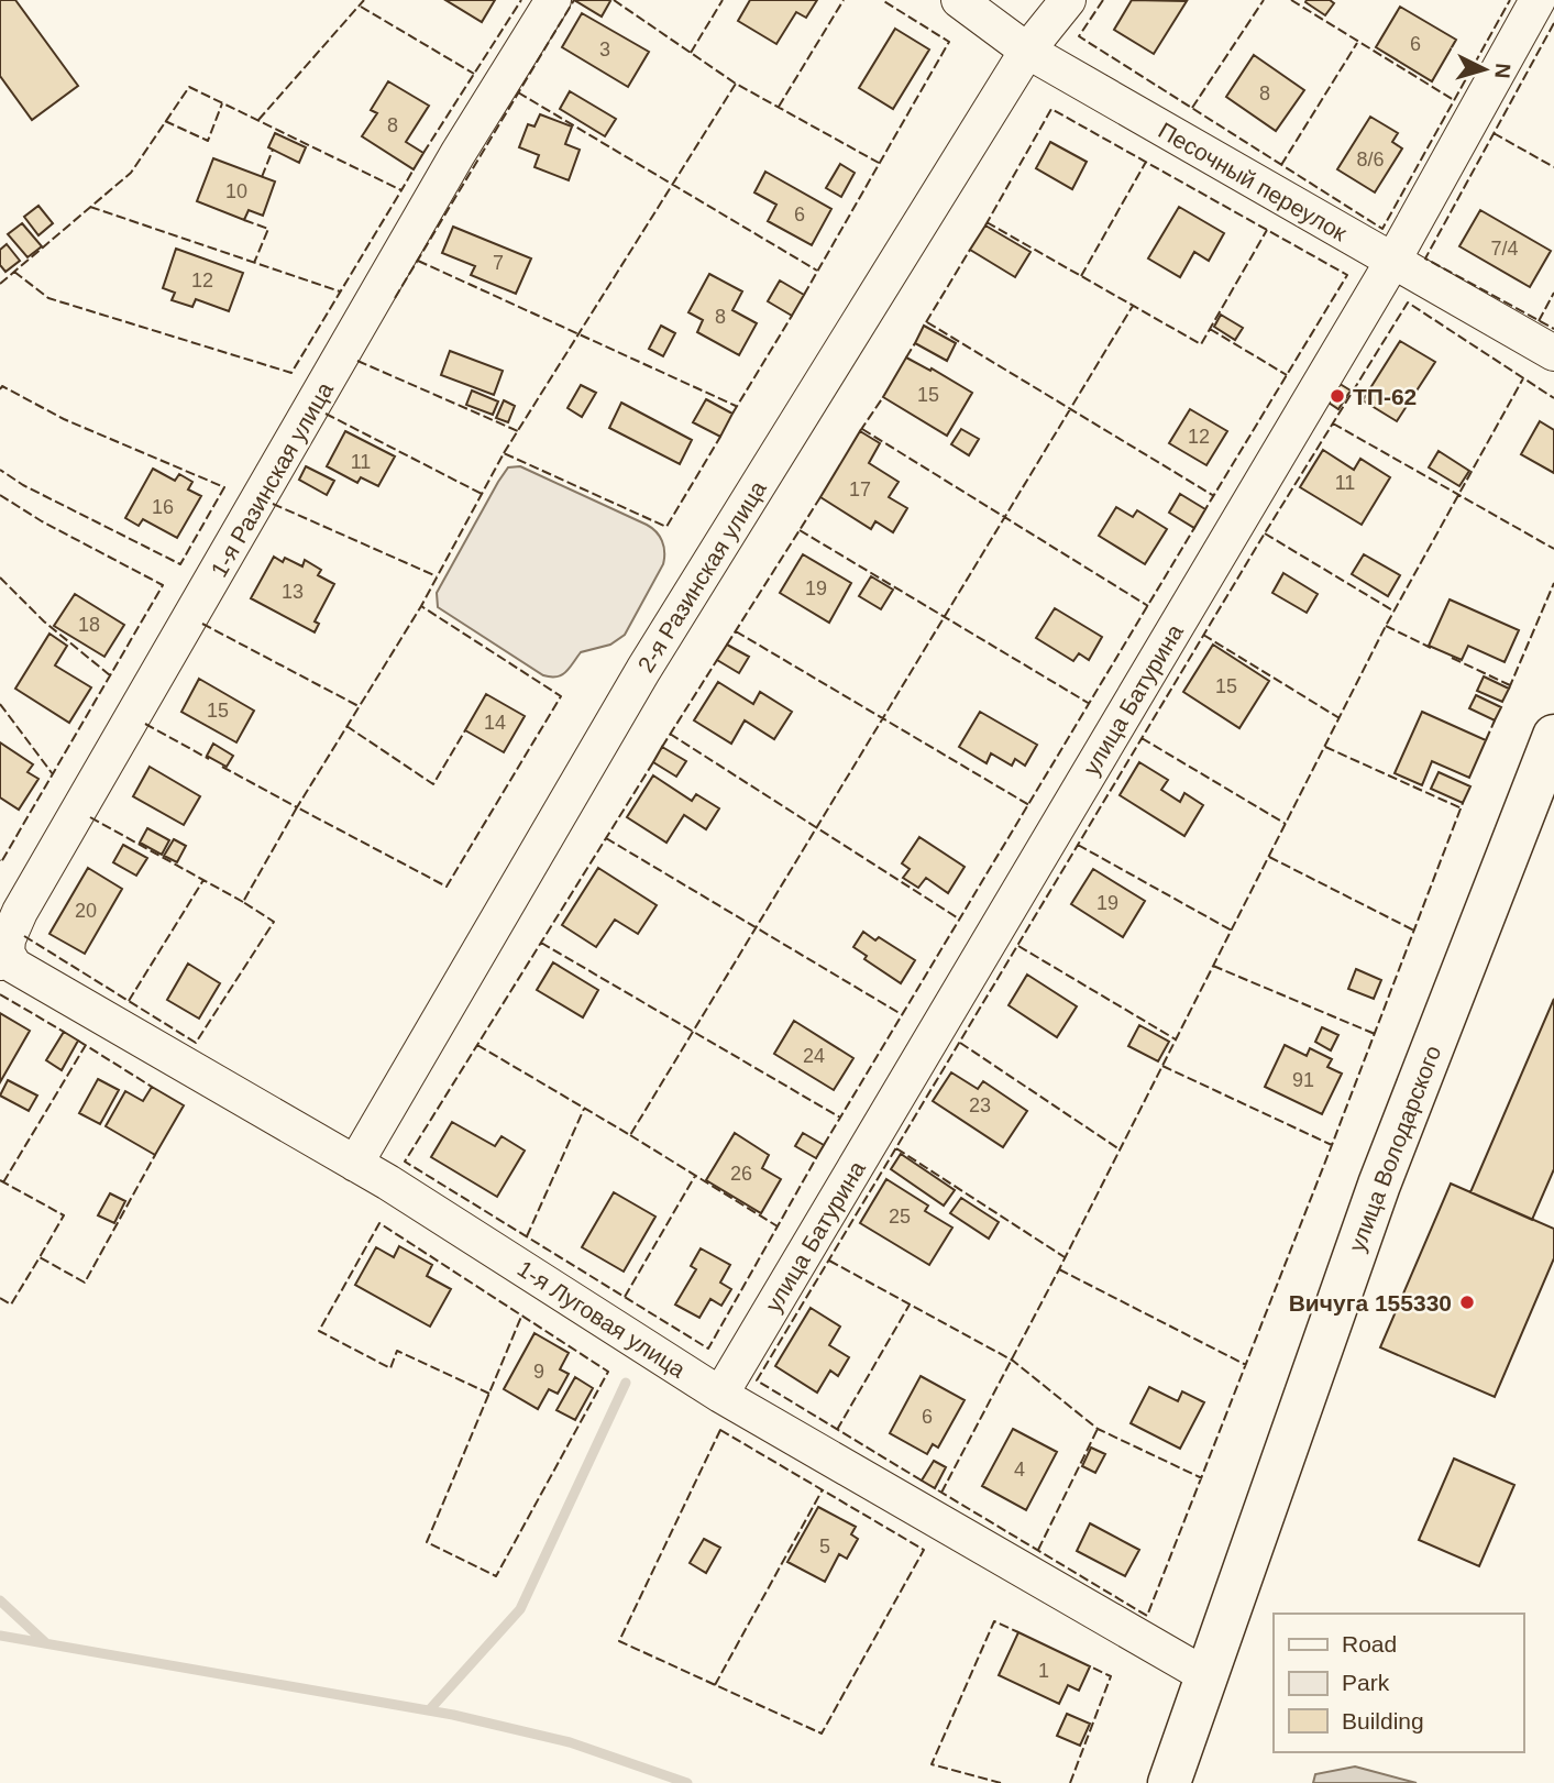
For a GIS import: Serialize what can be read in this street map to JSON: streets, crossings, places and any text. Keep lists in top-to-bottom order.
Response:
{
  "streets": {
    "main road": ["улица Володарского"],
    "street": [
      "Песочный переулок",
      "1-я Разинская улица",
      "2-я Разинская улица",
      "улица Батурина",
      "1-я Луговая улица"
    ]
  },
  "crossings": [
    ["Песочный переулок", "2-я Разинская улица"],
    ["Песочный переулок", "улица Батурина"],
    ["1-я Разинская улица", "1-я Луговая улица"],
    ["2-я Разинская улица", "1-я Луговая улица"],
    ["улица Батурина", "1-я Луговая улица"],
    ["улица Володарского", "1-я Луговая улица"]
  ],
  "places": ["ТП-62", "Вичуга 155330"],
  "house_numbers": [
    "6",
    "3",
    "8",
    "8",
    "8/6",
    "10",
    "6",
    "7/4",
    "7",
    "12",
    "8",
    "15",
    "12",
    "11",
    "11",
    "17",
    "16",
    "19",
    "13",
    "18",
    "15",
    "15",
    "14",
    "19",
    "20",
    "24",
    "91",
    "23",
    "26",
    "25",
    "9",
    "6",
    "4",
    "5",
    "1"
  ],
  "legend": ["Road", "Park", "Building"],
  "north": "right"
}
